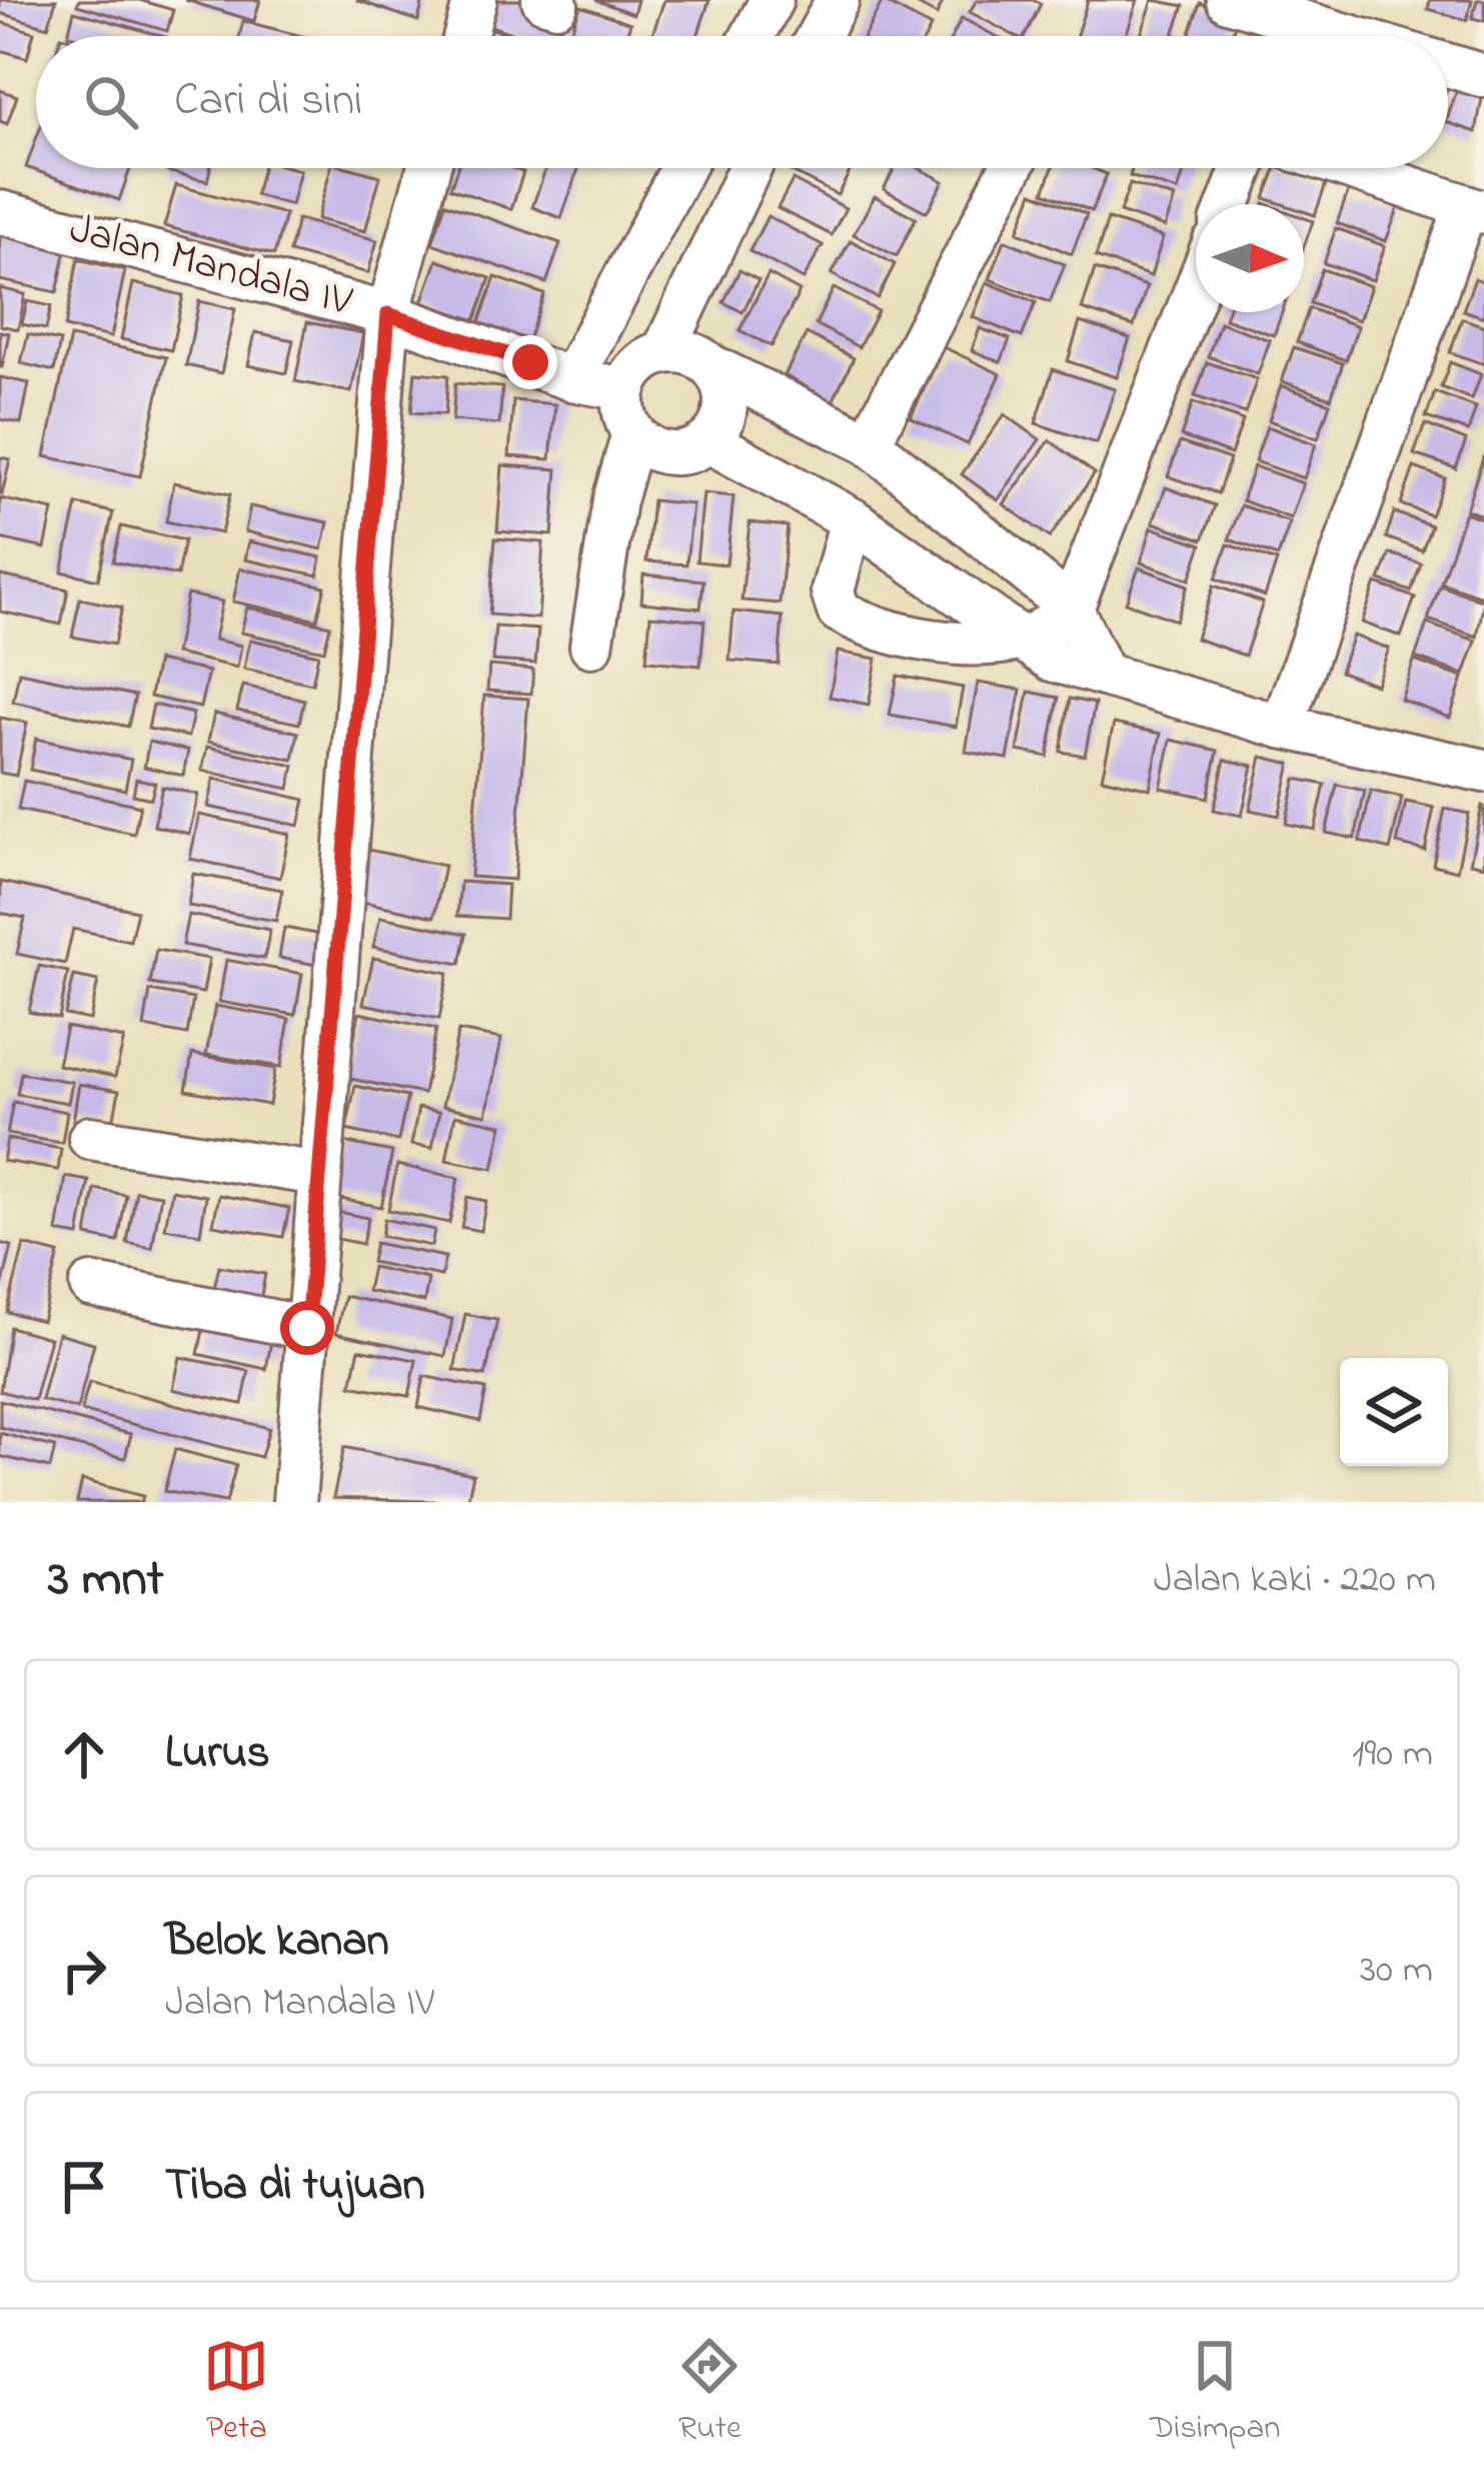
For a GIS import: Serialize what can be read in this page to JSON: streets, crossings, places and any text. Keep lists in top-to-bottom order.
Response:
{
  "streets": {
    "street": ["Jalan Mandala IV"]
  },
  "north": "right",
  "page": {
    "search": "Cari di sini",
    "heading": ["3 mnt", "Jalan kaki · 220 m"],
    "list": [
      ["Lurus", "190 m"],
      ["Belok kanan", "Jalan Mandala IV", "30 m"],
      "Tiba di tujuan"
    ],
    "nav": ["Peta", "Rute", "Disimpan"]
  }
}
